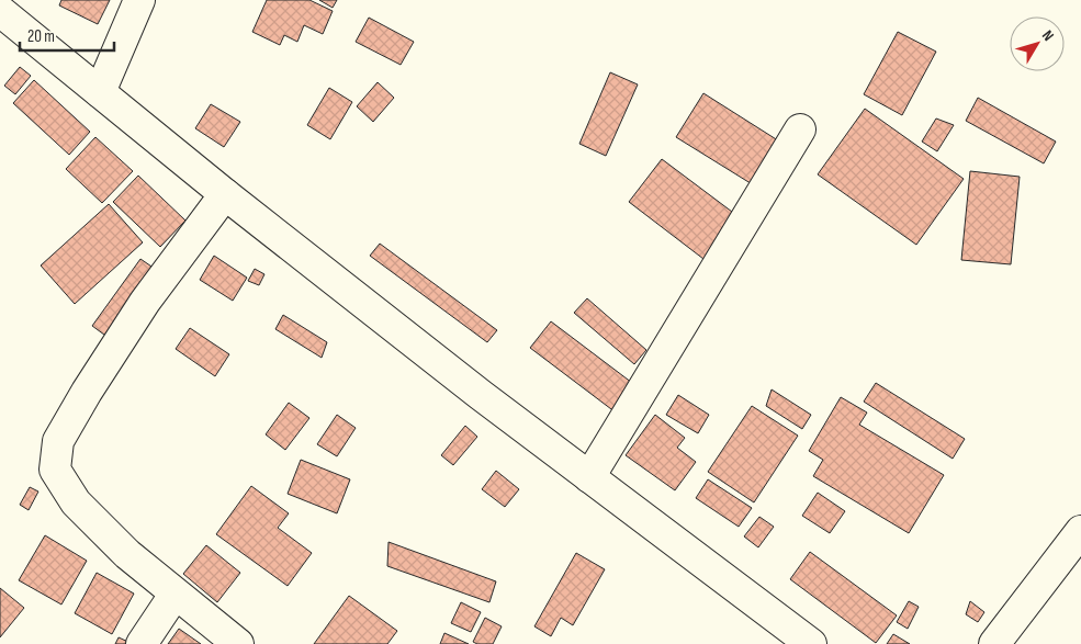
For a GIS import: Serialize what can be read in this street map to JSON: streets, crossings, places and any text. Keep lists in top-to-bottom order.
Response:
{
  "scale_bar": "20 m",
  "north": "top right"
}
